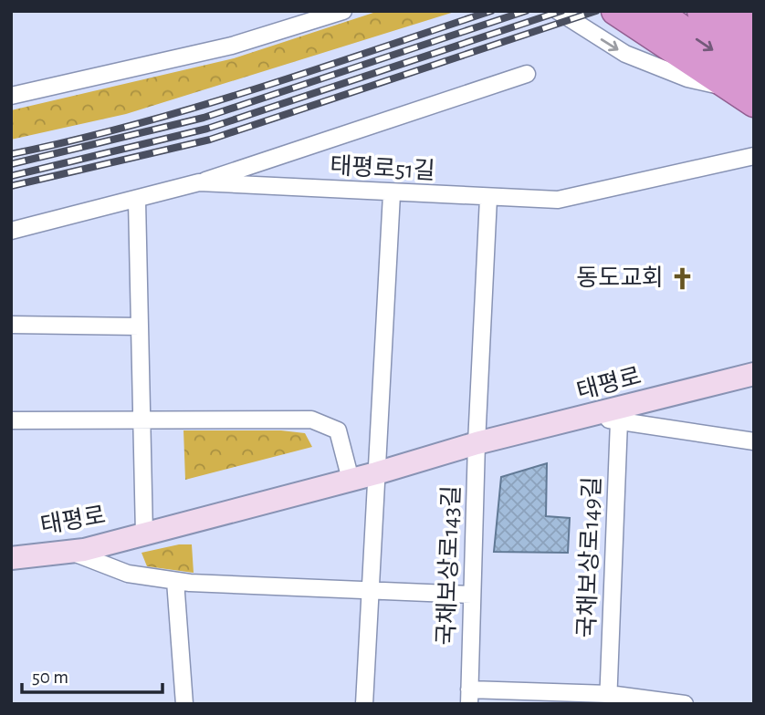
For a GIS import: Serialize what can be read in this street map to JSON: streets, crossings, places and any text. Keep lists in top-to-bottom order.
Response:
{
  "streets": {
    "main road": ["태평로"],
    "street": ["태평로51길", "국채보상로149길", "국채보상로143길"]
  },
  "crossings": [
    ["태평로", "국채보상로143길"],
    ["국채보상로149길", "국채보상로143길"]
  ],
  "places": {
    "church": ["동도교회"]
  },
  "scale_bar": "50 m"
}
